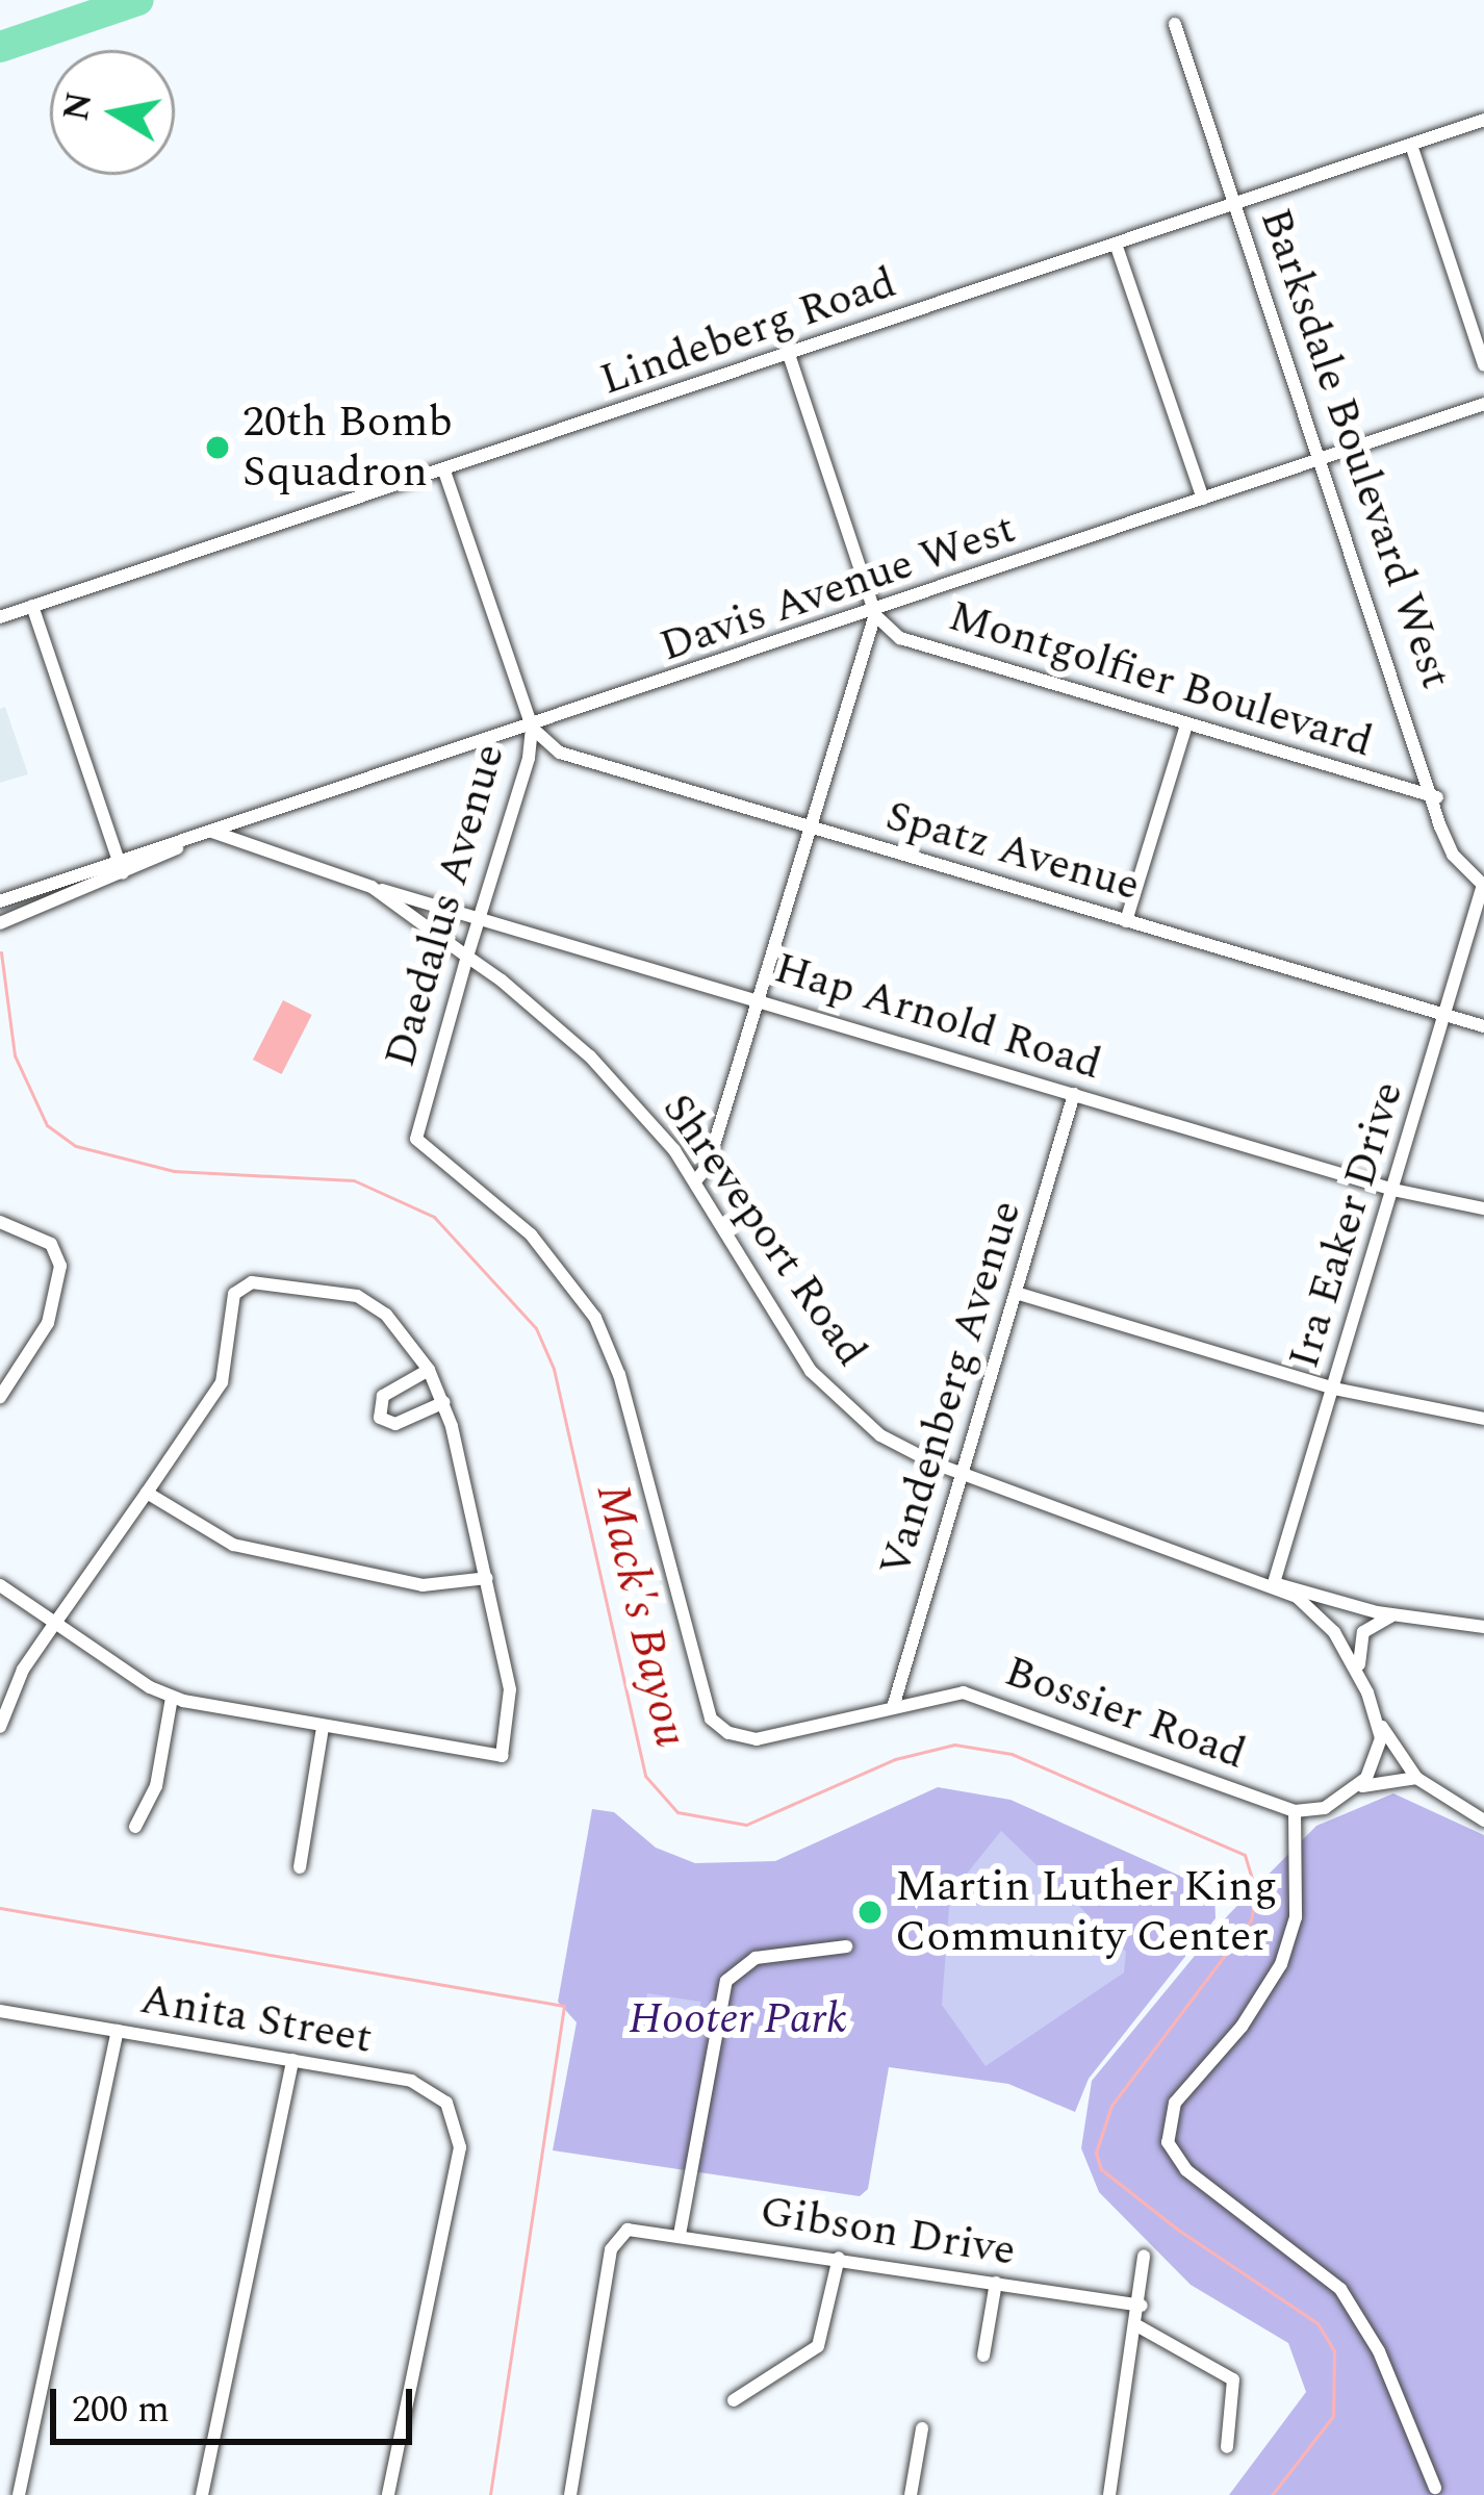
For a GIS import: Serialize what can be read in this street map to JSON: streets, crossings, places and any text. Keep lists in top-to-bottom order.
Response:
{
  "streets": {
    "street": [
      "Lindeberg Road",
      "Barksdale Boulevard West",
      "Davis Avenue West",
      "Montgolfier Boulevard",
      "Spatz Avenue",
      "Daedalus Avenue",
      "Hap Arnold Road",
      "Ira Eaker Drive",
      "Shreveport Road",
      "Vandenberg Avenue",
      "Bossier Road",
      "Anita Street",
      "Gibson Drive"
    ]
  },
  "crossings": [
    ["Lindeberg Road", "Barksdale Boulevard West"],
    ["Lindeberg Road", "Daedalus Avenue"],
    ["Barksdale Boulevard West", "Davis Avenue West"],
    ["Barksdale Boulevard West", "Montgolfier Boulevard"],
    ["Barksdale Boulevard West", "Ira Eaker Drive"],
    ["Davis Avenue West", "Montgolfier Boulevard"],
    ["Davis Avenue West", "Spatz Avenue"],
    ["Davis Avenue West", "Daedalus Avenue"],
    ["Davis Avenue West", "Shreveport Road"],
    ["Spatz Avenue", "Daedalus Avenue"],
    ["Spatz Avenue", "Ira Eaker Drive"],
    ["Daedalus Avenue", "Hap Arnold Road"],
    ["Daedalus Avenue", "Shreveport Road"],
    ["Daedalus Avenue", "Bossier Road"],
    ["Hap Arnold Road", "Ira Eaker Drive"],
    ["Hap Arnold Road", "Shreveport Road"],
    ["Hap Arnold Road", "Vandenberg Avenue"],
    ["Ira Eaker Drive", "Shreveport Road"],
    ["Shreveport Road", "Vandenberg Avenue"],
    ["Vandenberg Avenue", "Bossier Road"]
  ],
  "water": ["Mack's Bayou"],
  "parks": ["Hooter Park"],
  "places": ["20th Bomb Squadron", "Martin Luther King Community Center"],
  "scale_bar": "200 m",
  "north": "left"
}
